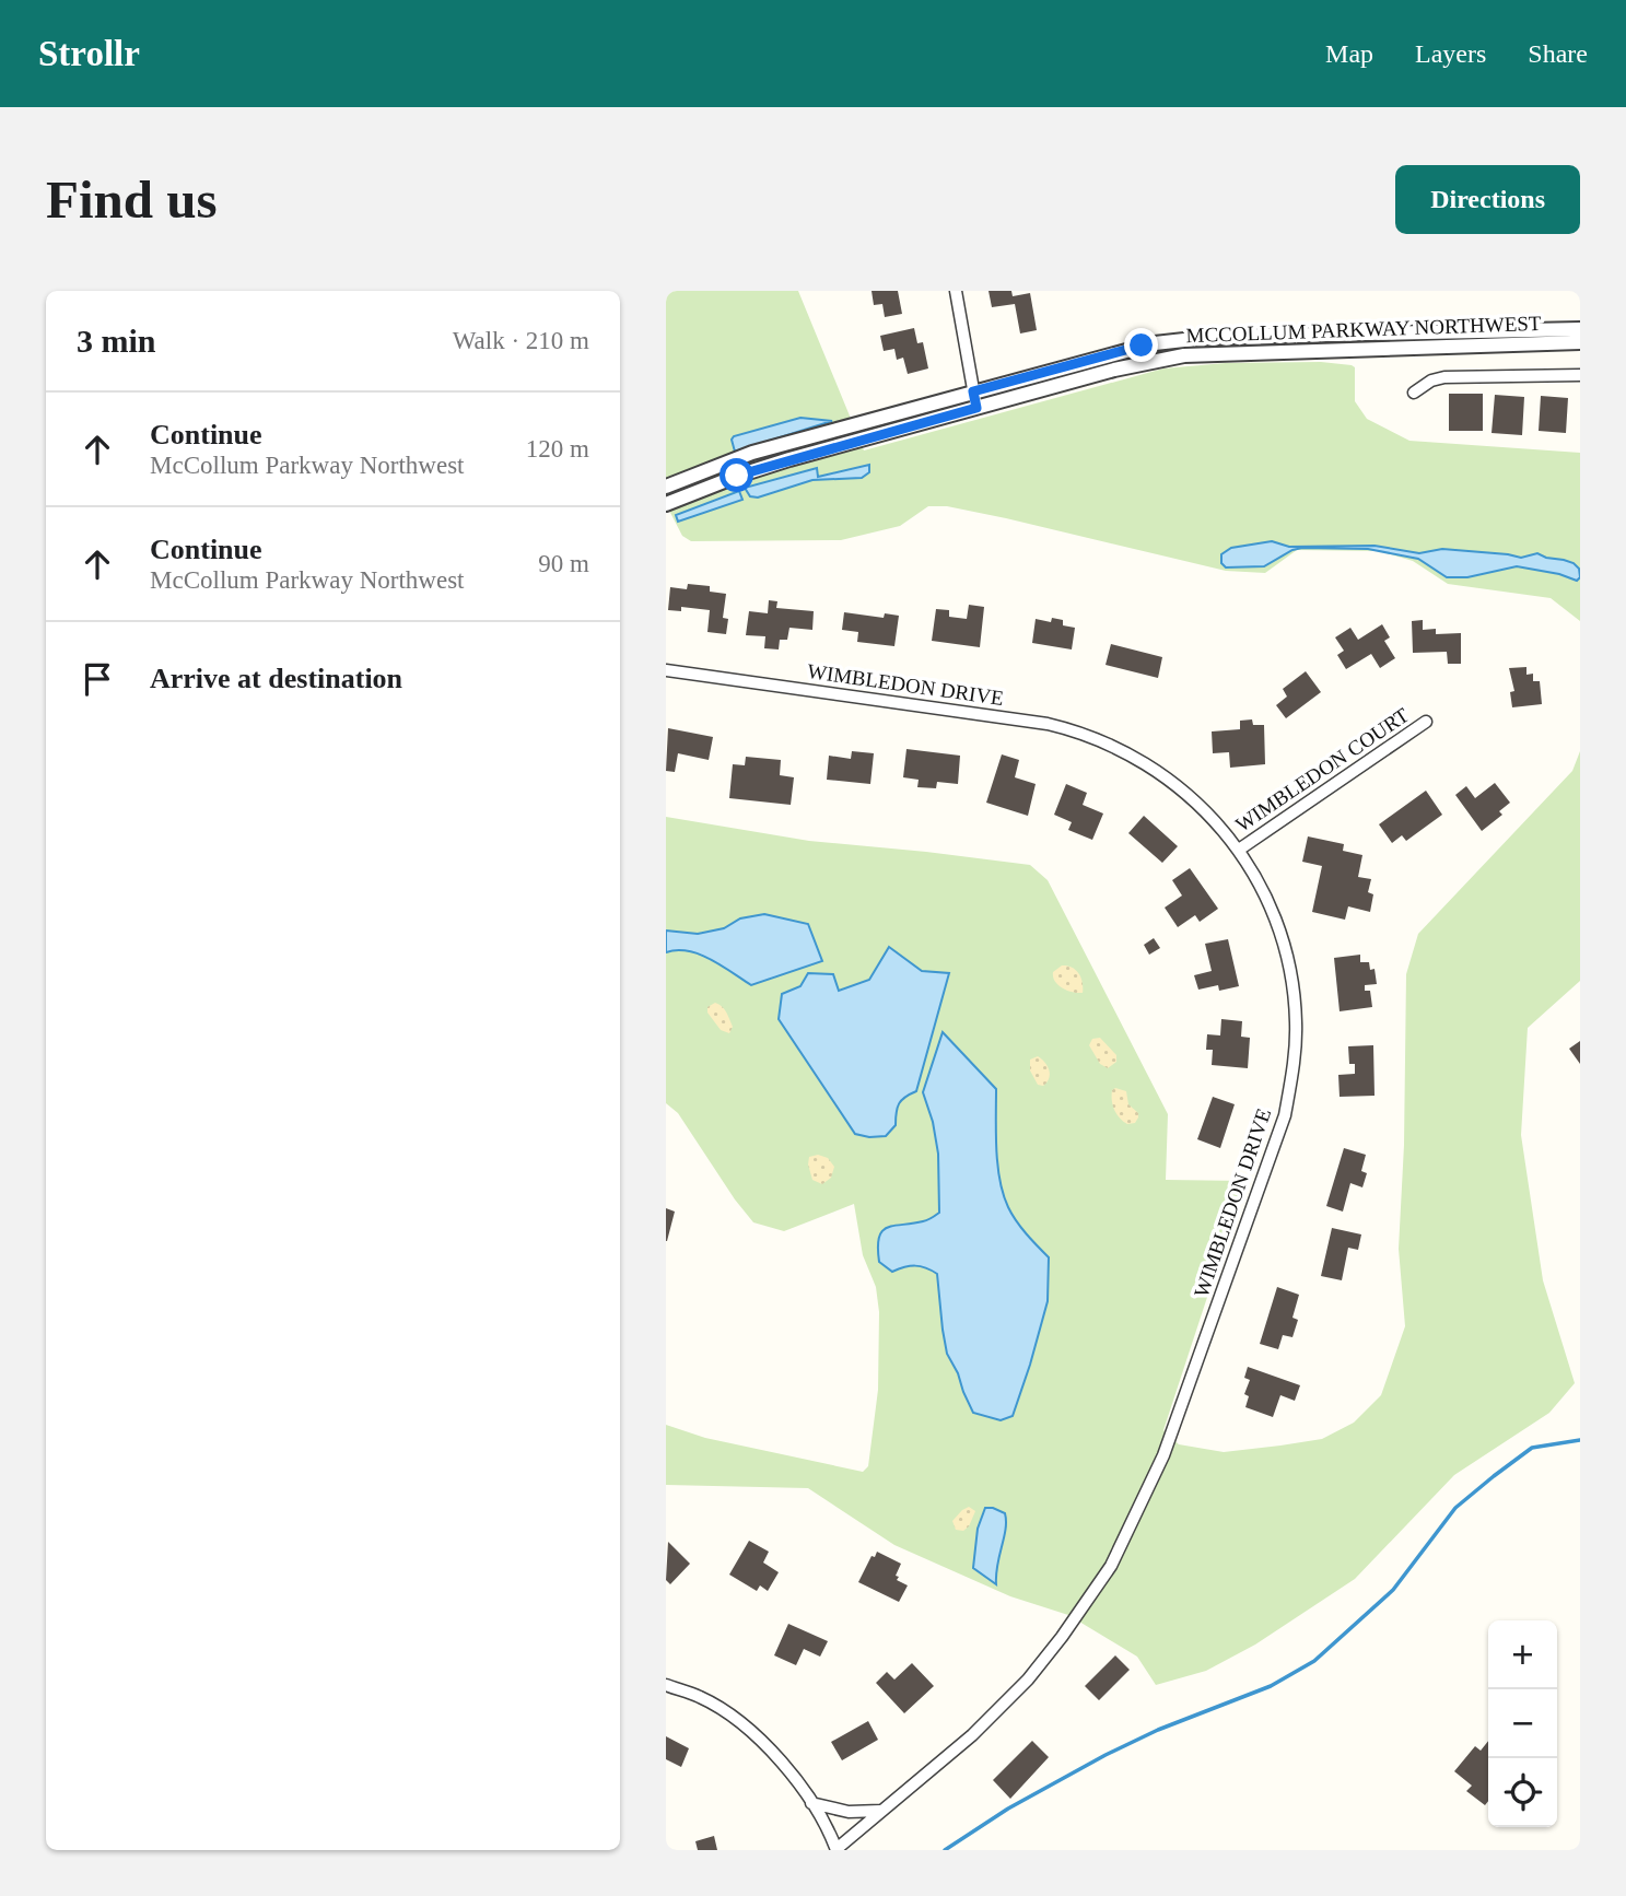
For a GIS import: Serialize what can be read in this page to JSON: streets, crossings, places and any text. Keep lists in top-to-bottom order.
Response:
{
  "streets": {
    "street": ["MCCOLLUM PARKWAY NORTHWEST", "WIMBLEDON DRIVE", "WIMBLEDON COURT"]
  },
  "crossings": [
    ["WIMBLEDON DRIVE", "WIMBLEDON COURT"]
  ],
  "page": {
    "header": "Strollr",
    "nav": ["Map", "Layers", "Share"],
    "buttons": "Directions",
    "title": "Find us",
    "heading": ["3 min", "Walk · 210 m"],
    "list": [
      ["Continue", "McCollum Parkway Northwest", "120 m"],
      ["Continue", "McCollum Parkway Northwest", "90 m"],
      "Arrive at destination"
    ],
    "map_buttons": ["+", "−"]
  }
}
